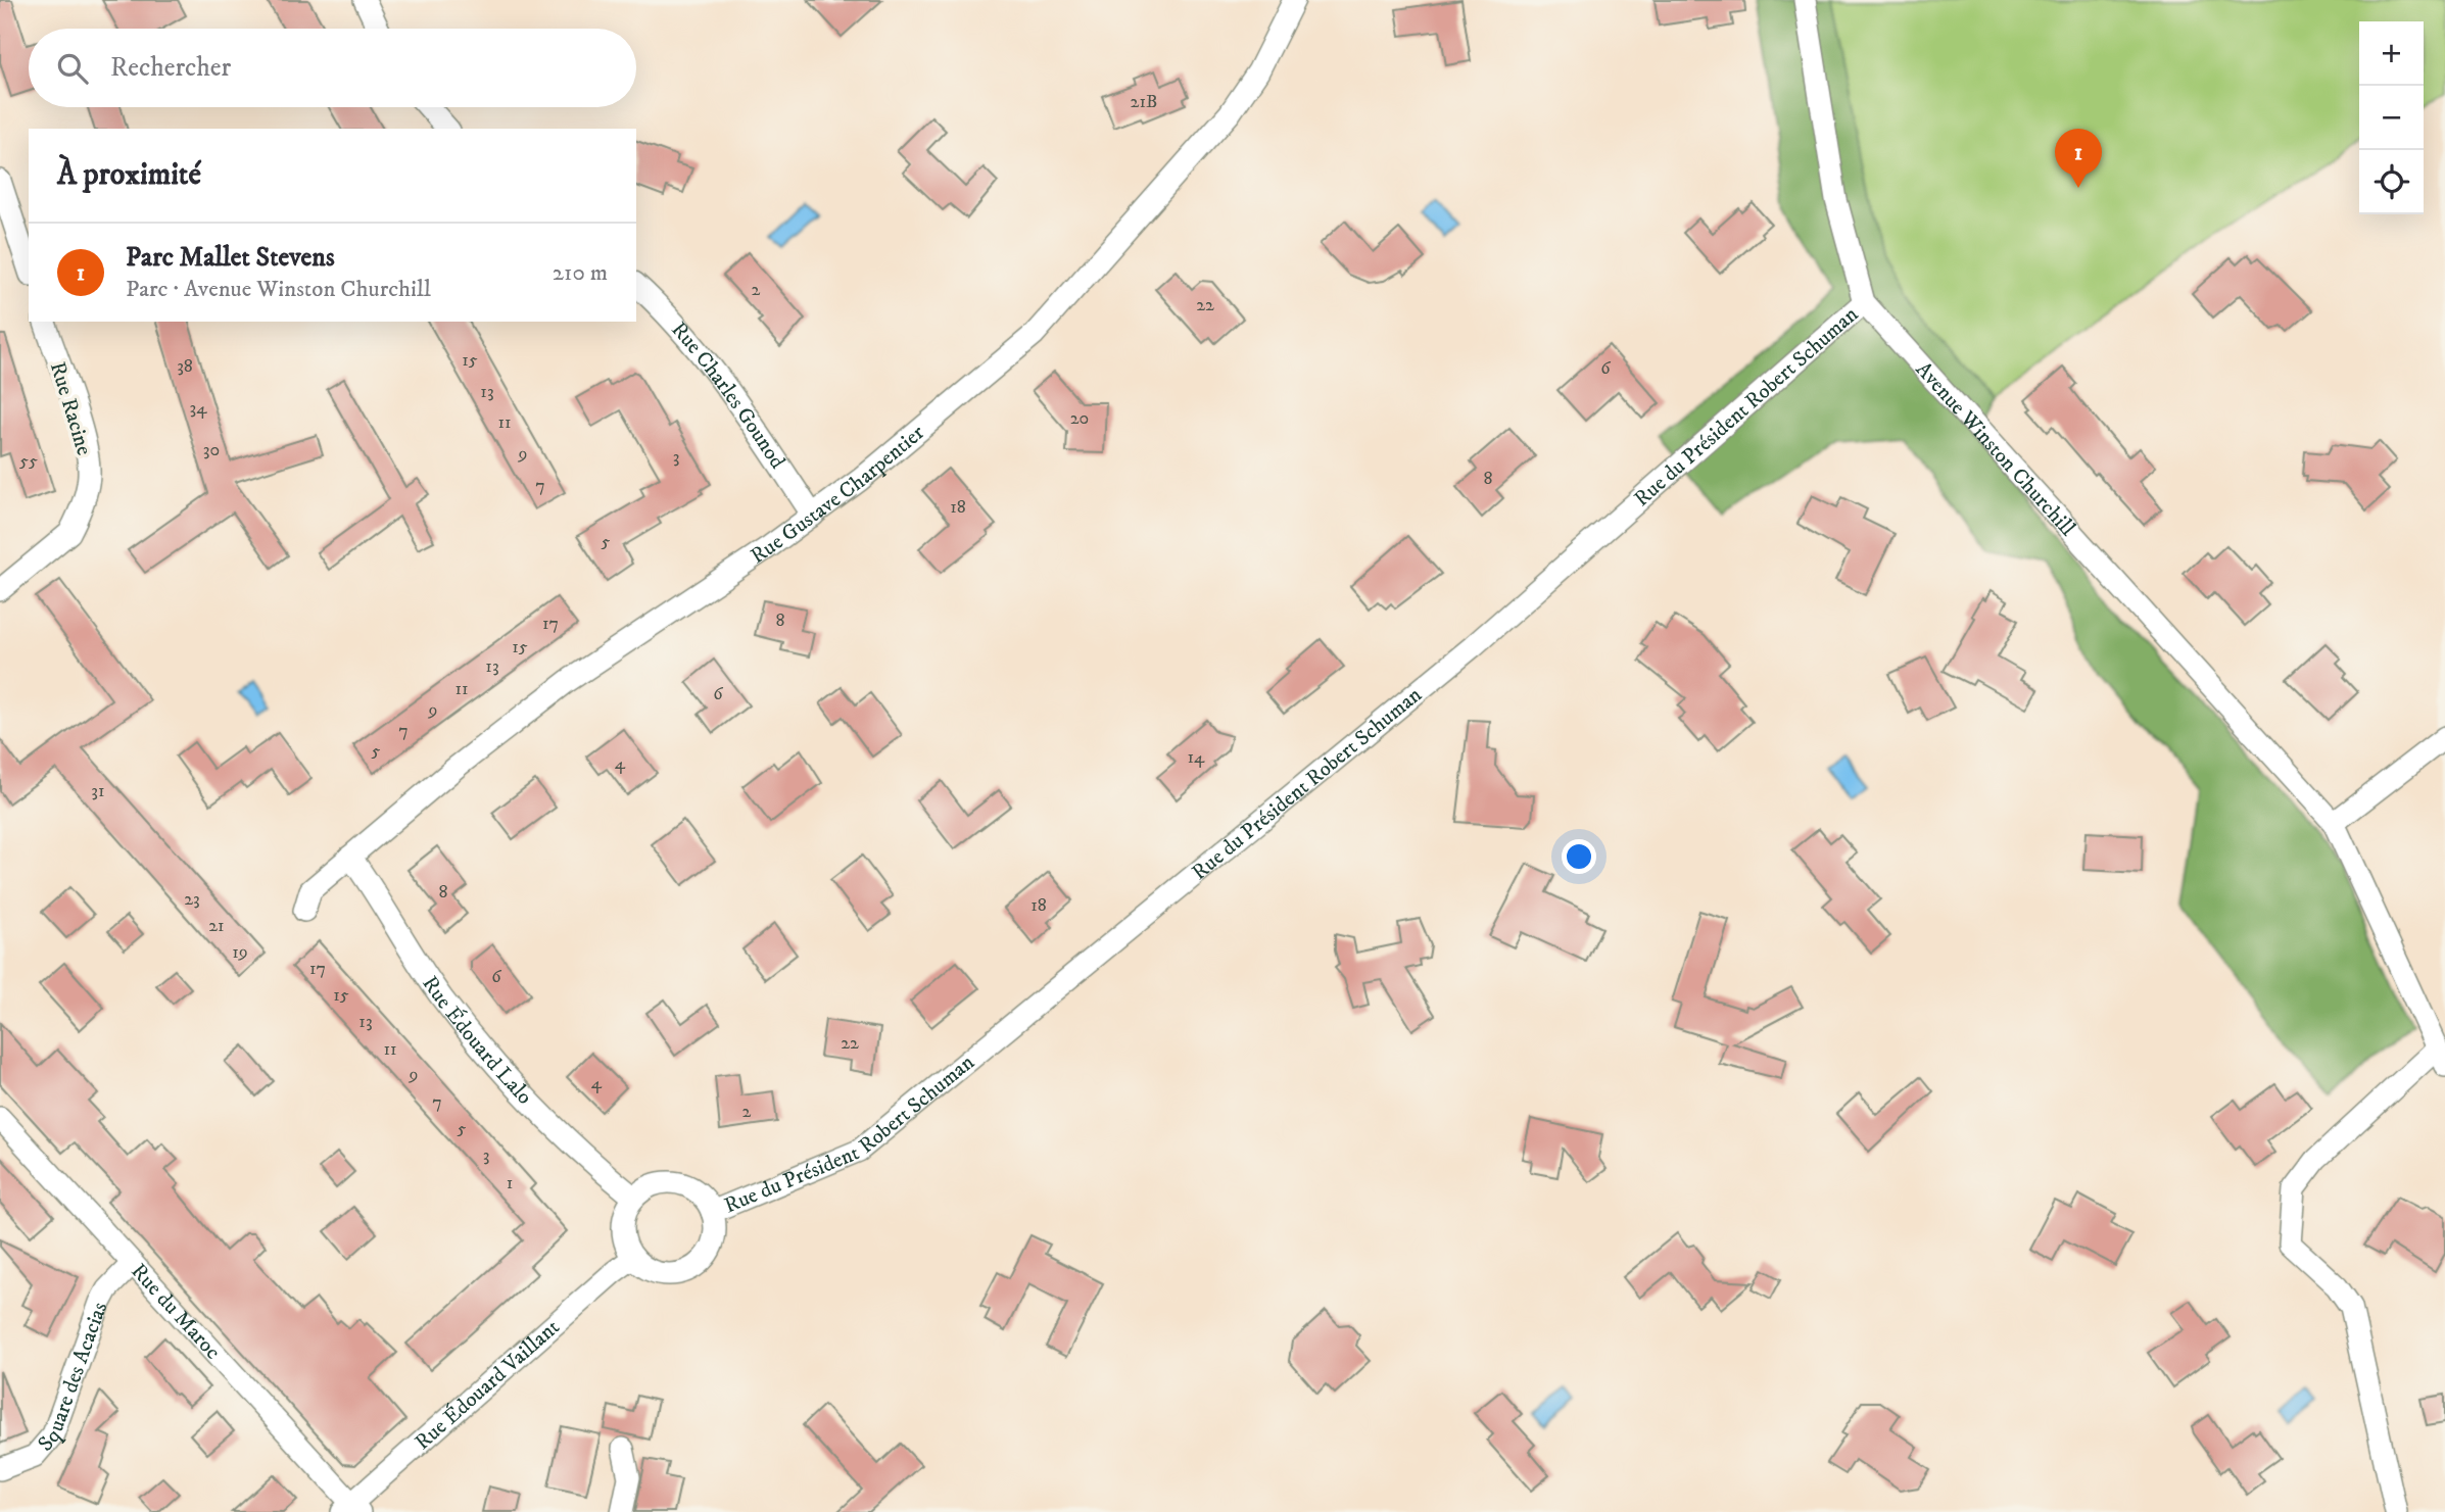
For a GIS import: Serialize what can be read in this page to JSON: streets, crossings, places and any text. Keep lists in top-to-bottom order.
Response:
{
  "streets": {
    "street": [
      "Rue Charles Gounod",
      "Rue du Président Robert Schuman",
      "Rue Racine",
      "Avenue Winston Churchill",
      "Rue Gustave Charpentier",
      "Rue Édouard Lalo",
      "Rue du Maroc",
      "Square des Acacias",
      "Rue Édouard Vaillant"
    ]
  },
  "crossings": [
    ["Rue Charles Gounod", "Rue Gustave Charpentier"],
    ["Rue du Président Robert Schuman", "Avenue Winston Churchill"],
    ["Rue du Président Robert Schuman", "Rue Édouard Lalo"],
    ["Rue du Président Robert Schuman", "Rue Édouard Vaillant"],
    ["Rue Gustave Charpentier", "Rue Édouard Lalo"],
    ["Rue Édouard Lalo", "Rue Édouard Vaillant"],
    ["Rue du Maroc", "Square des Acacias"],
    ["Rue du Maroc", "Rue Édouard Vaillant"]
  ],
  "house_numbers": [
    "21B",
    "2",
    "22",
    "15",
    "38",
    "6",
    "13",
    "34",
    "20",
    "11",
    "30",
    "9",
    "3",
    "55",
    "8",
    "7",
    "18",
    "5",
    "8",
    "17",
    "15",
    "13",
    "11",
    "6",
    "9",
    "7",
    "5",
    "14",
    "4",
    "31",
    "8",
    "23",
    "18",
    "21",
    "19",
    "17",
    "6",
    "15",
    "13",
    "22",
    "11",
    "9",
    "4",
    "7",
    "2",
    "5",
    "3",
    "1"
  ],
  "page": {
    "map_buttons": ["+", "−"],
    "search": "Rechercher",
    "pins": "1",
    "heading": "À proximité",
    "list": [
      {
        "mark": "1",
        "name": "Parc Mallet Stevens",
        "note": "Parc · Avenue Winston Churchill",
        "value": "210 m"
      }
    ]
  }
}
